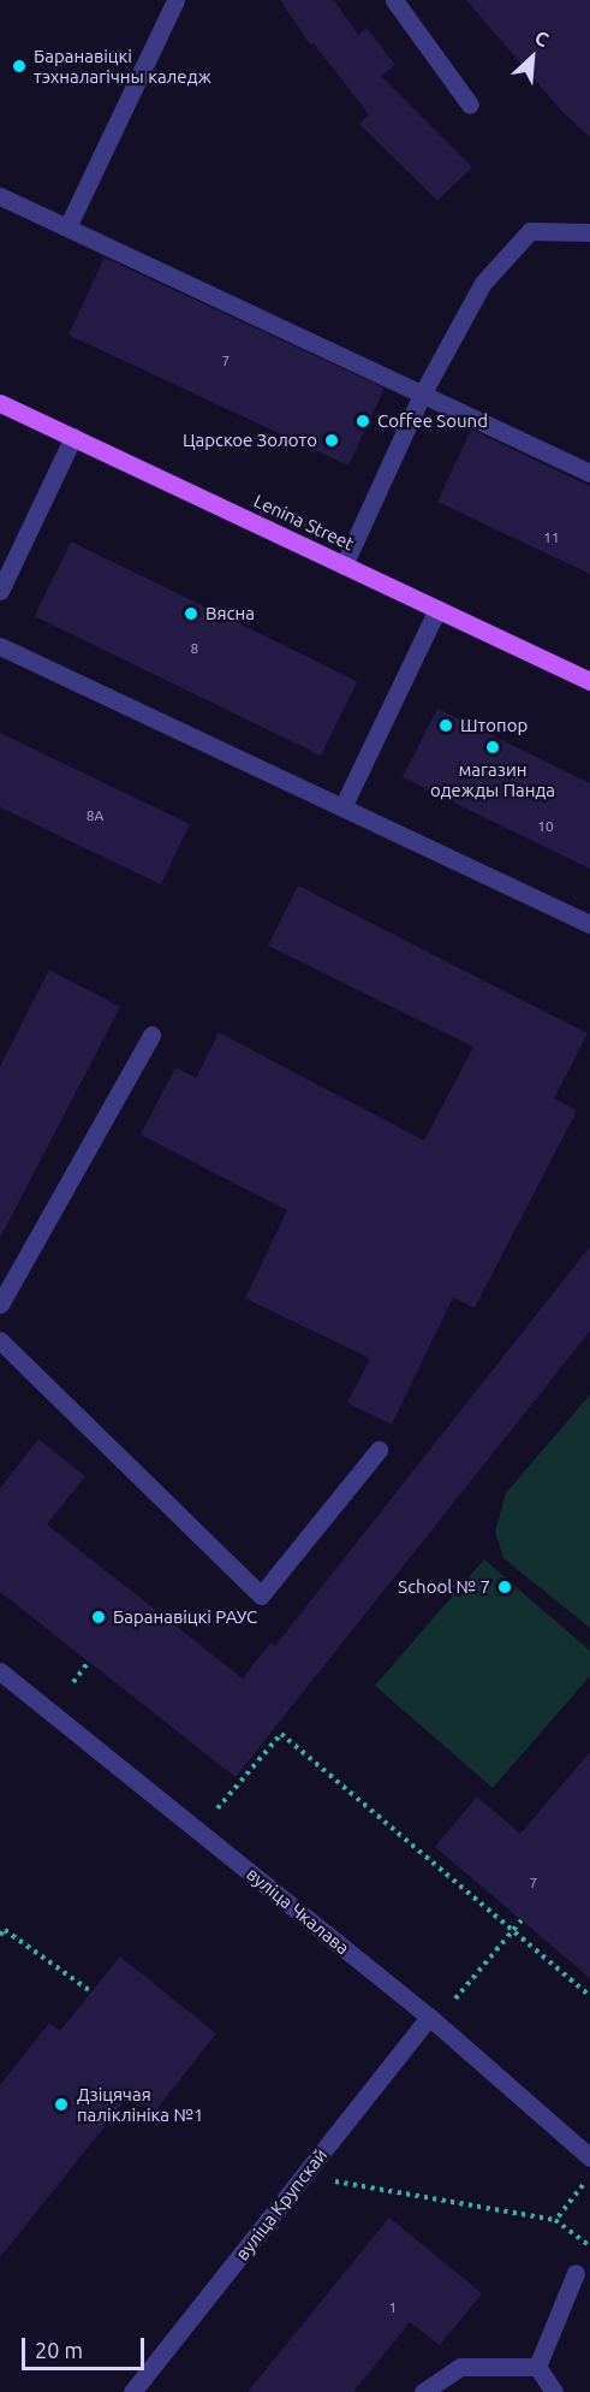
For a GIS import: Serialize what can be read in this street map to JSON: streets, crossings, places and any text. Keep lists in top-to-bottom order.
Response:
{
  "streets": {
    "main road": ["Lenina Street"],
    "street": ["вуліца Чкалава", "вуліца Крупскай"]
  },
  "crossings": [
    ["вуліца Чкалава", "вуліца Крупскай"]
  ],
  "places": [
    "Баранавіцкі тэхналагічны каледж",
    "Coffee Sound",
    "Царское Золото",
    "Вясна",
    "Штопор",
    "магазин одежды Панда",
    "School № 7",
    "Баранавіцкі РАУС",
    "Дзіцячая паліклініка №1"
  ],
  "house_numbers": [
    "7",
    "11",
    "8",
    "8А",
    "10",
    "7",
    "1"
  ],
  "scale_bar": "20 m",
  "north": "top right"
}
